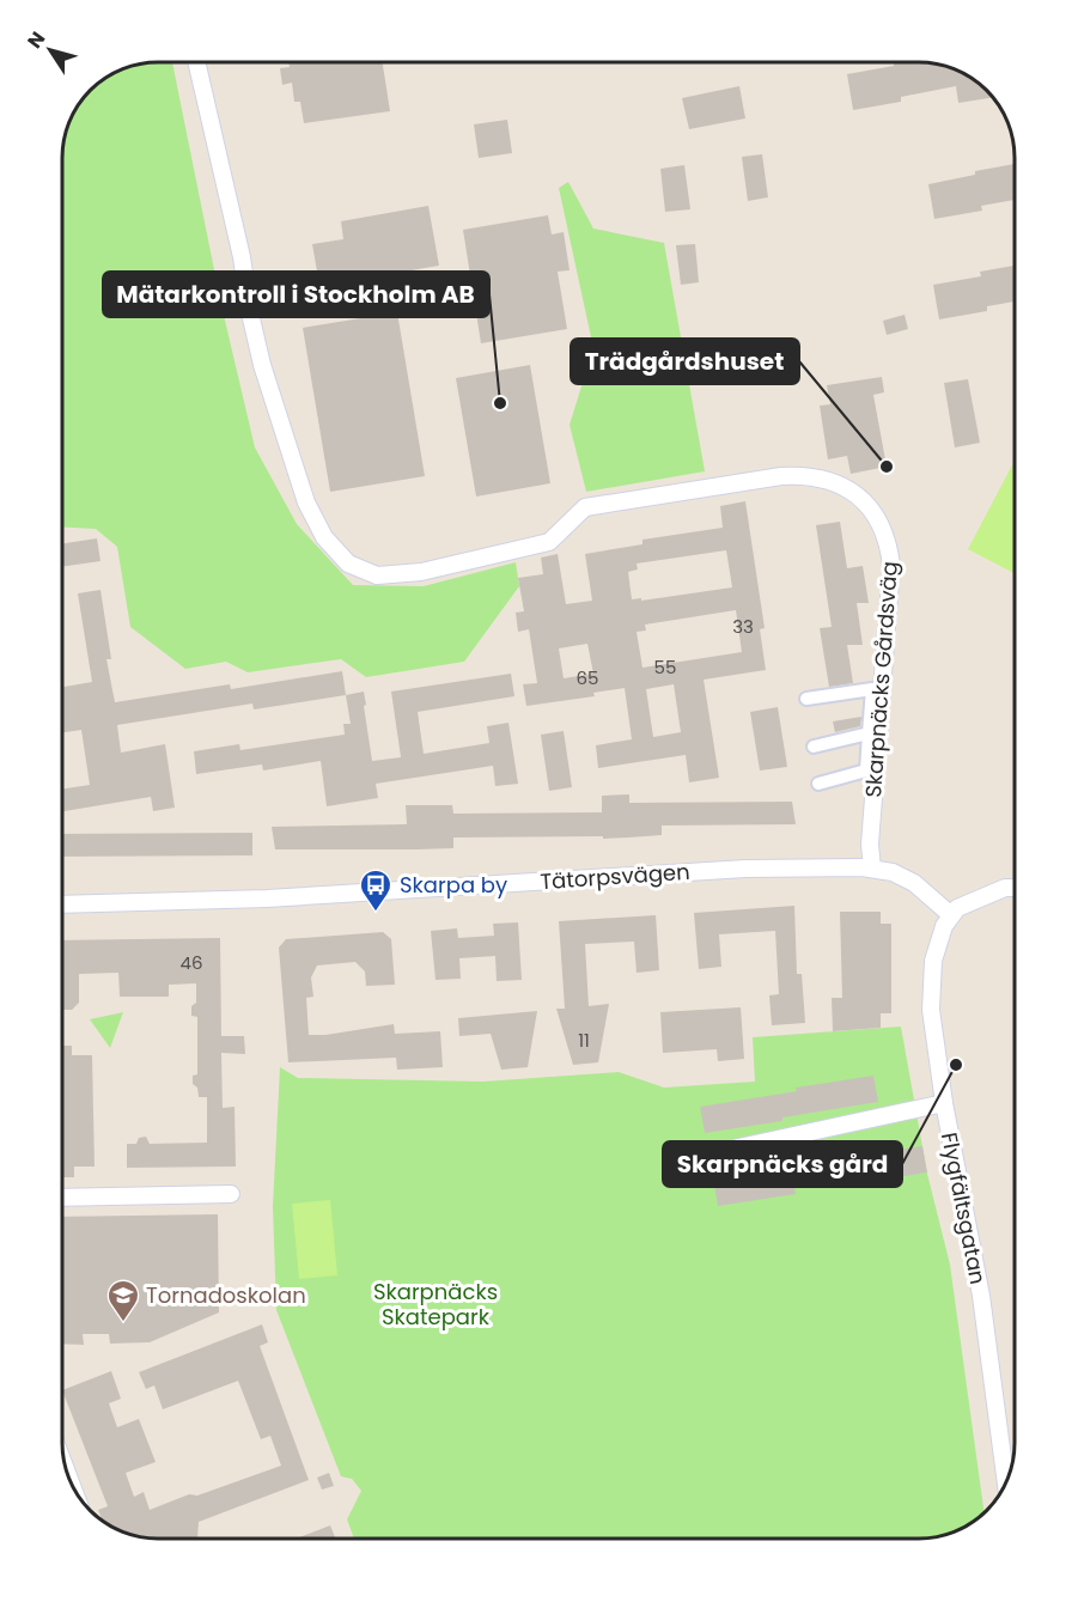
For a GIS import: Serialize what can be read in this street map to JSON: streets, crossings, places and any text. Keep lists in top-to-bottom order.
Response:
{
  "streets": {
    "street": ["Skarpnäcks Gårdsväg", "Tätorpsvägen", "Flygfältsgatan"]
  },
  "crossings": [
    ["Skarpnäcks Gårdsväg", "Tätorpsvägen"],
    ["Tätorpsvägen", "Flygfältsgatan"]
  ],
  "parks": ["Skarpnäcks Skatepark"],
  "places": {
    "other": ["Mätarkontroll i Stockholm AB", "Trädgårdshuset", "Skarpnäcks gård"],
    "bus stop": ["Skarpa by"],
    "school or university": ["Tornadoskolan"]
  },
  "house_numbers": [
    "33",
    "55",
    "65",
    "46",
    "11"
  ],
  "north": "top left"
}
